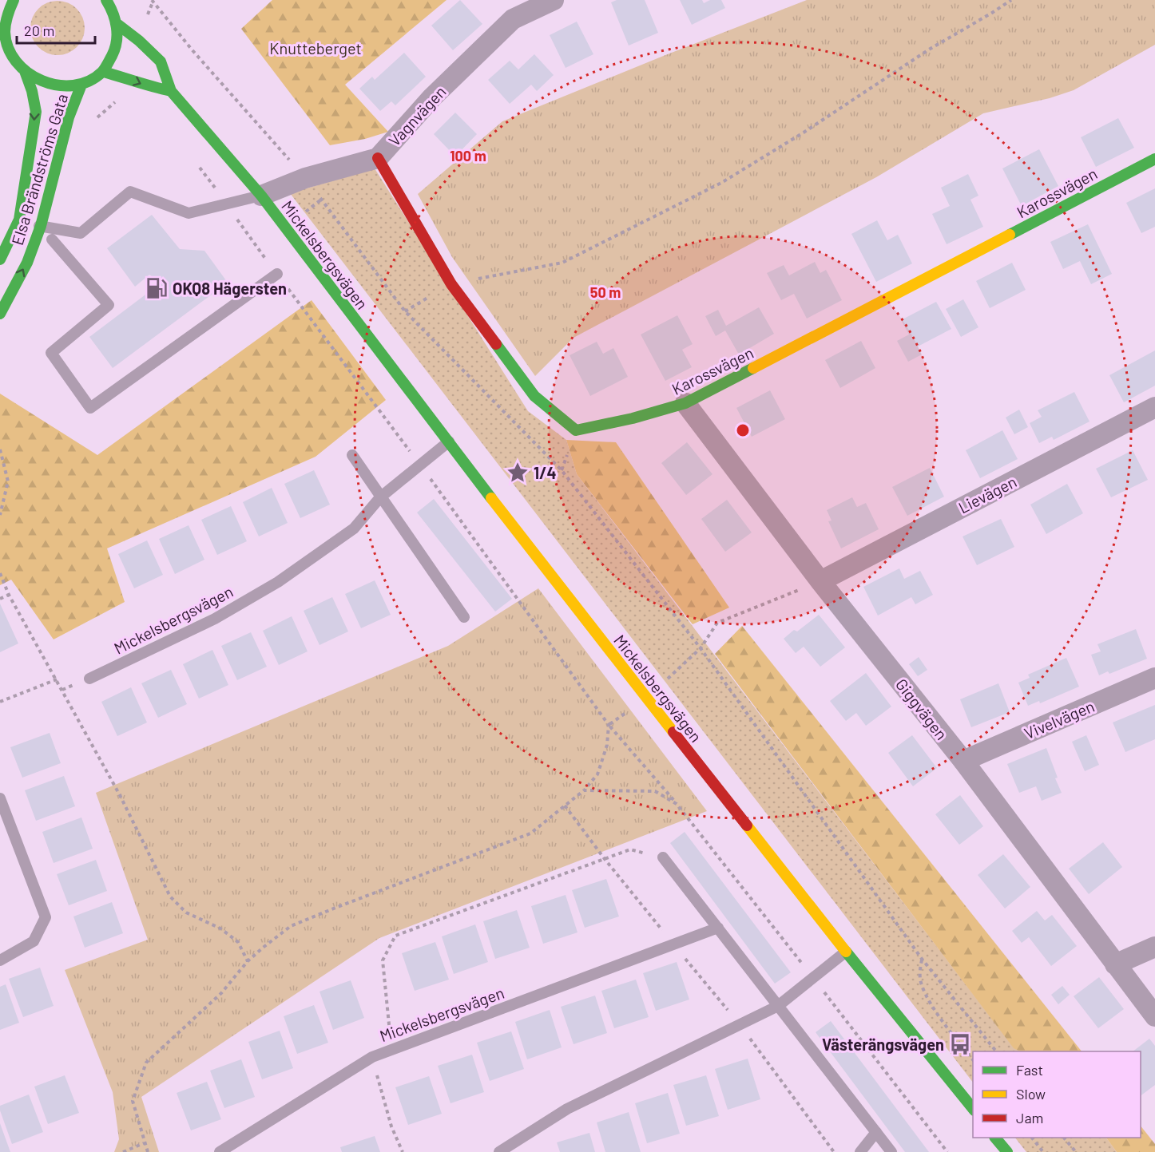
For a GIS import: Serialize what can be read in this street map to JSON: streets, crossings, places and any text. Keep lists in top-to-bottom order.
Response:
{
  "streets": {
    "main road": ["Elsa Brändströms Gata", "Karossvägen", "Mickelsbergsvägen"],
    "street": [
      "Vagnvägen",
      "Lievägen",
      "Giggvägen",
      "Vivelvägen"
    ]
  },
  "crossings": [
    ["Vagnvägen", "Karossvägen"],
    ["Vagnvägen", "Mickelsbergsvägen"],
    ["Karossvägen", "Giggvägen"],
    ["Lievägen", "Giggvägen"],
    ["Giggvägen", "Vivelvägen"]
  ],
  "parks": ["Knutteberget"],
  "places": {
    "fuel station": ["OKQ8 Hägersten"],
    "place": ["1/4"],
    "bus stop": ["Västerängsvägen"]
  },
  "legend": ["Fast", "Slow", "Jam"],
  "scale_bar": "20 m",
  "rings": ["100 m", "50 m"]
}
